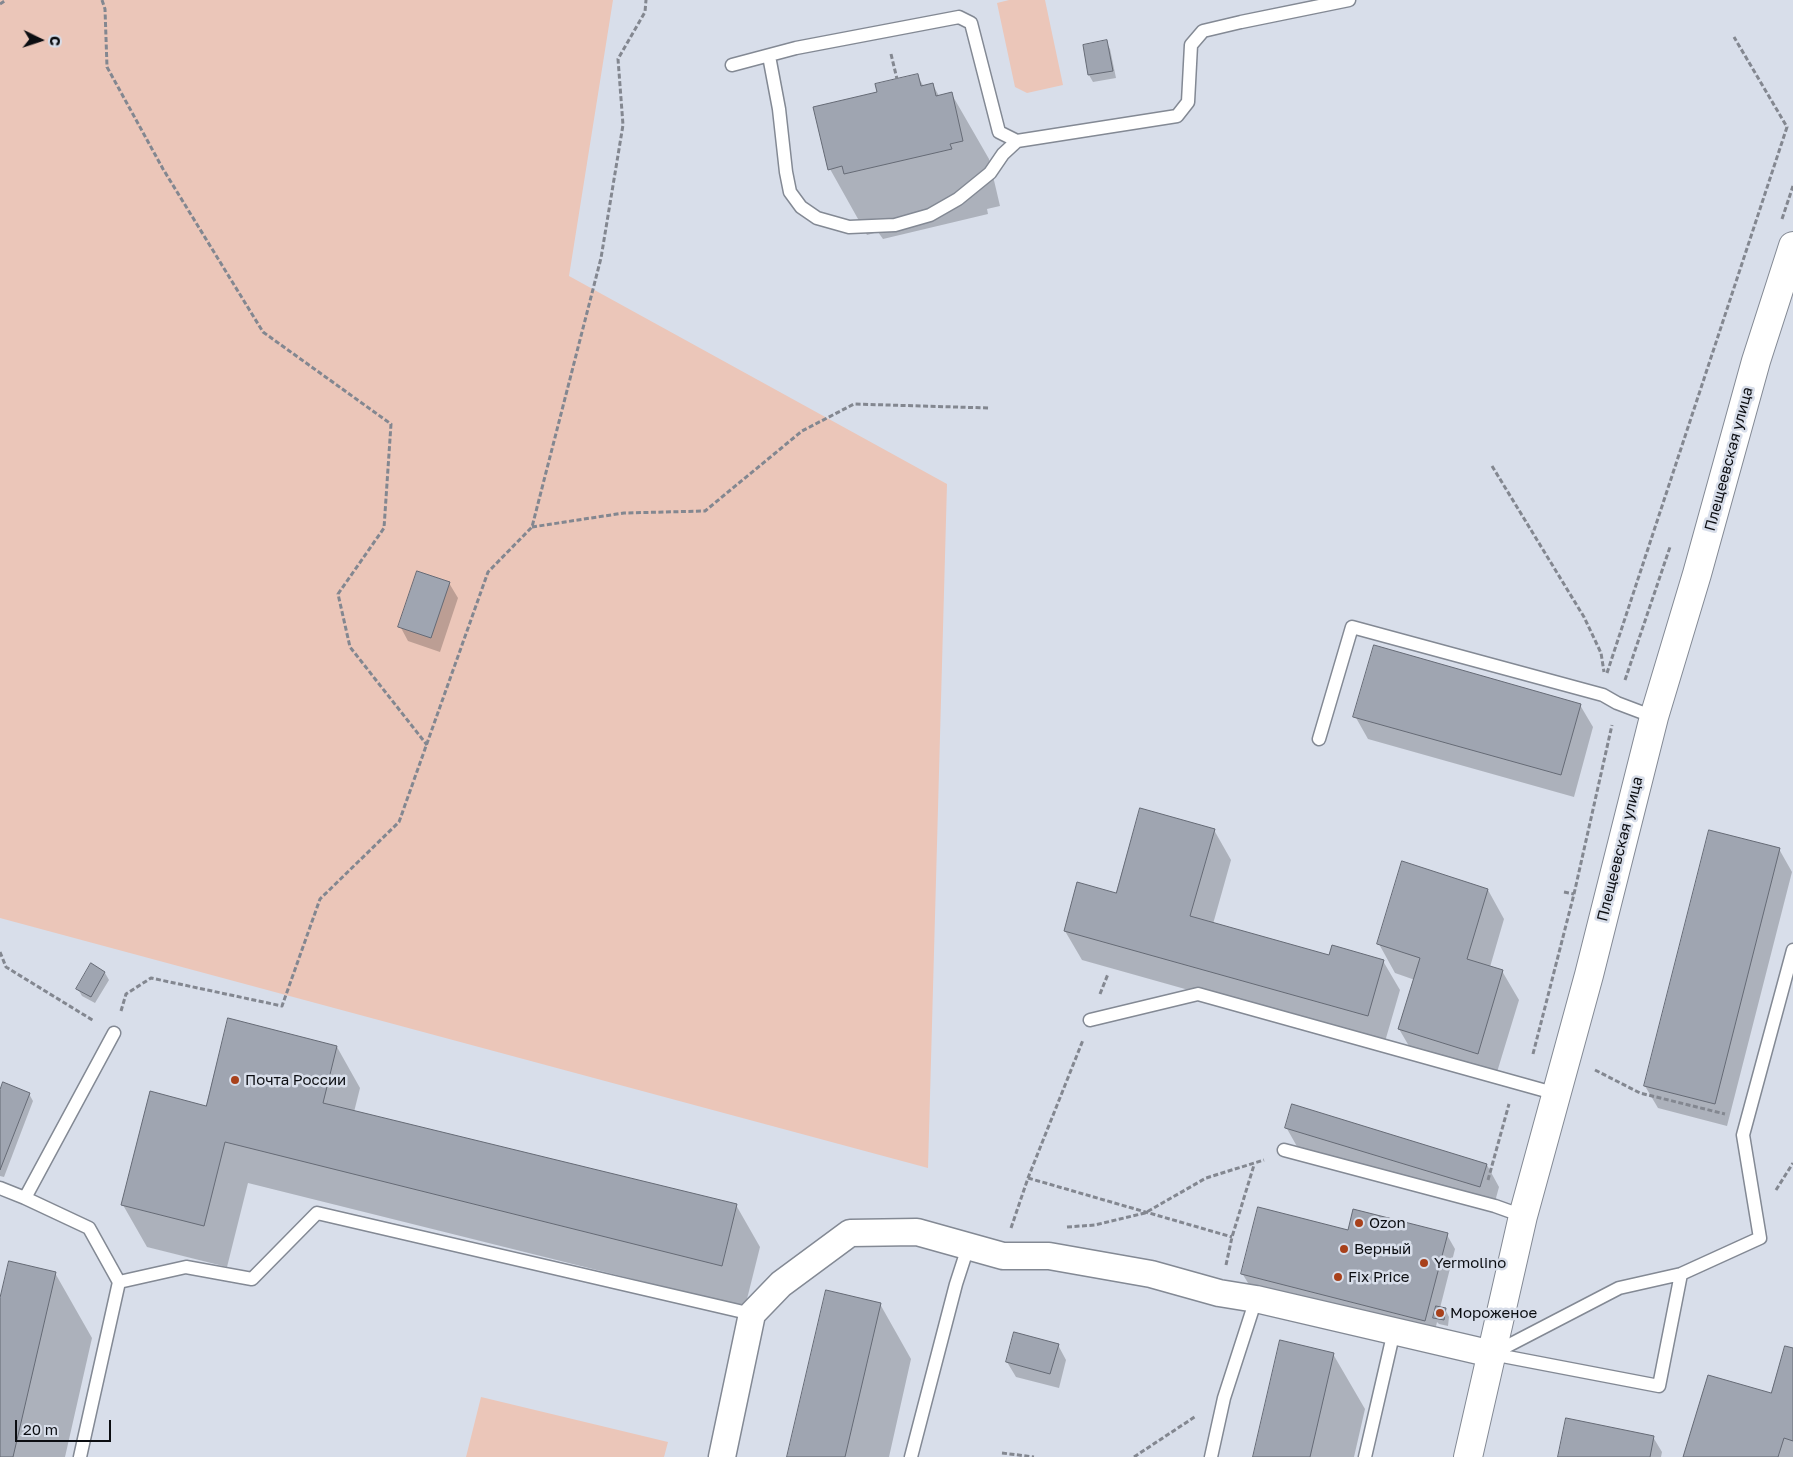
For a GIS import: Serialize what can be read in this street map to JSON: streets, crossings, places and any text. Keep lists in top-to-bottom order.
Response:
{
  "streets": {
    "street": ["Плещеевская улица"]
  },
  "places": [
    "Почта России",
    "Ozon",
    "Верный",
    "Yermolino",
    "Fix Price",
    "Мороженое"
  ],
  "scale_bar": "20 m",
  "north": "right"
}
